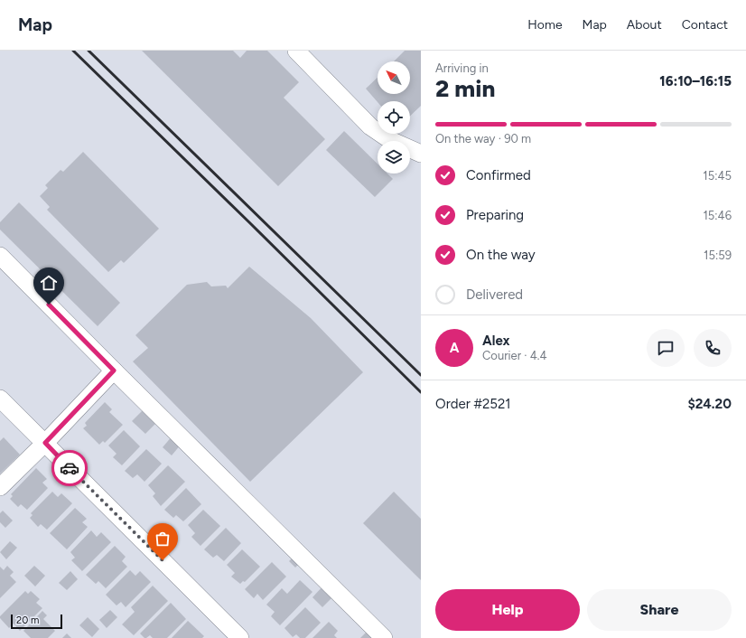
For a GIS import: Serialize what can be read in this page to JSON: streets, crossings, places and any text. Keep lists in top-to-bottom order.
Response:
{
  "scale_bar": "20 m",
  "north": "top left",
  "page": {
    "header": "Map",
    "nav": [
      "Home",
      "Map",
      "About",
      "Contact"
    ],
    "heading": ["2 min", "Arriving in", "16:10–16:15"],
    "panel": [
      "Alex",
      "Courier · 4.4",
      "Order #2521",
      "$24.20"
    ],
    "bar": "On the way · 90 m",
    "list": [
      ["Confirmed", "15:45"],
      ["Preparing", "15:46"],
      ["On the way", "15:59"],
      "Delivered"
    ],
    "round": "A",
    "buttons": ["Help", "Share"],
    "scale": "20 m"
  }
}
